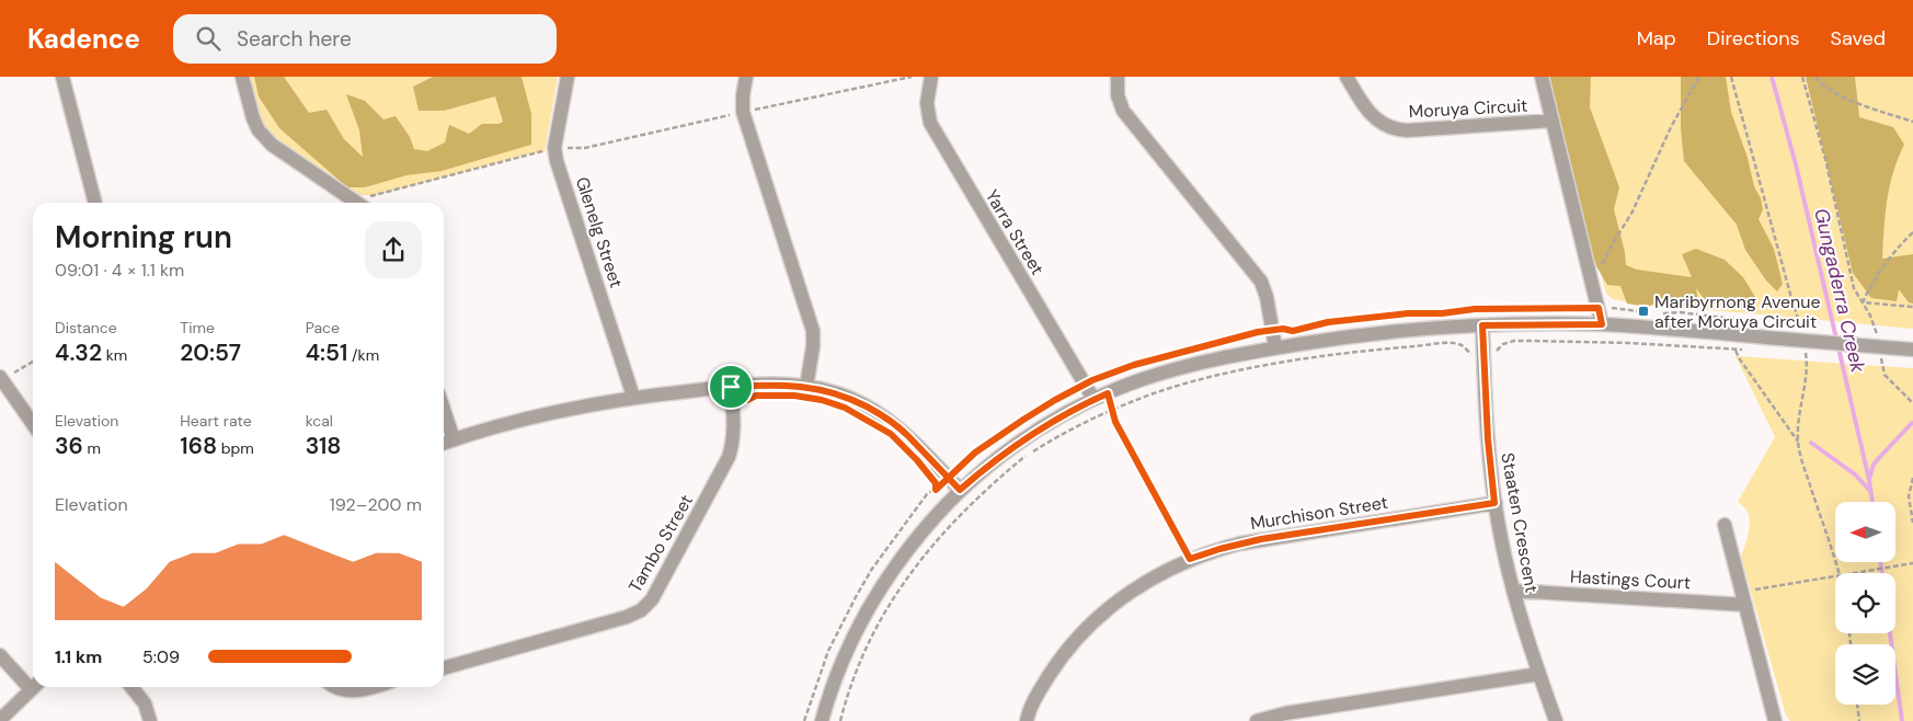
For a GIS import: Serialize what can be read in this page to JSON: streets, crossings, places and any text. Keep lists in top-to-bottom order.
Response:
{
  "streets": {
    "street": [
      "Moruya Circuit",
      "Glenelg Street",
      "Yarra Street",
      "Murchison Street",
      "Staaten Crescent",
      "Tambo Street",
      "Hastings Court"
    ]
  },
  "crossings": [
    ["Murchison Street", "Staaten Crescent"],
    ["Staaten Crescent", "Hastings Court"]
  ],
  "water": ["Gungaderra Creek"],
  "places": {
    "transit": ["Maribyrnong Avenue after Moruya Circuit"]
  },
  "north": "left",
  "page": {
    "header": "Kadence",
    "search": "Search here",
    "nav": ["Map", "Directions", "Saved"],
    "heading": ["Morning run", "09:01 · 4 × 1.1 km"],
    "stats": [
      ["Distance", "4.32 km"],
      ["Time", "20:57"],
      ["Pace", "4:51 /km"],
      ["Elevation", "36 m"],
      ["Heart rate", "168 bpm"],
      ["kcal", "318"]
    ],
    "chart": ["Elevation", "192–200 m"],
    "list": [
      {
        "name": "1.1 km",
        "note": "5:09"
      }
    ]
  }
}
